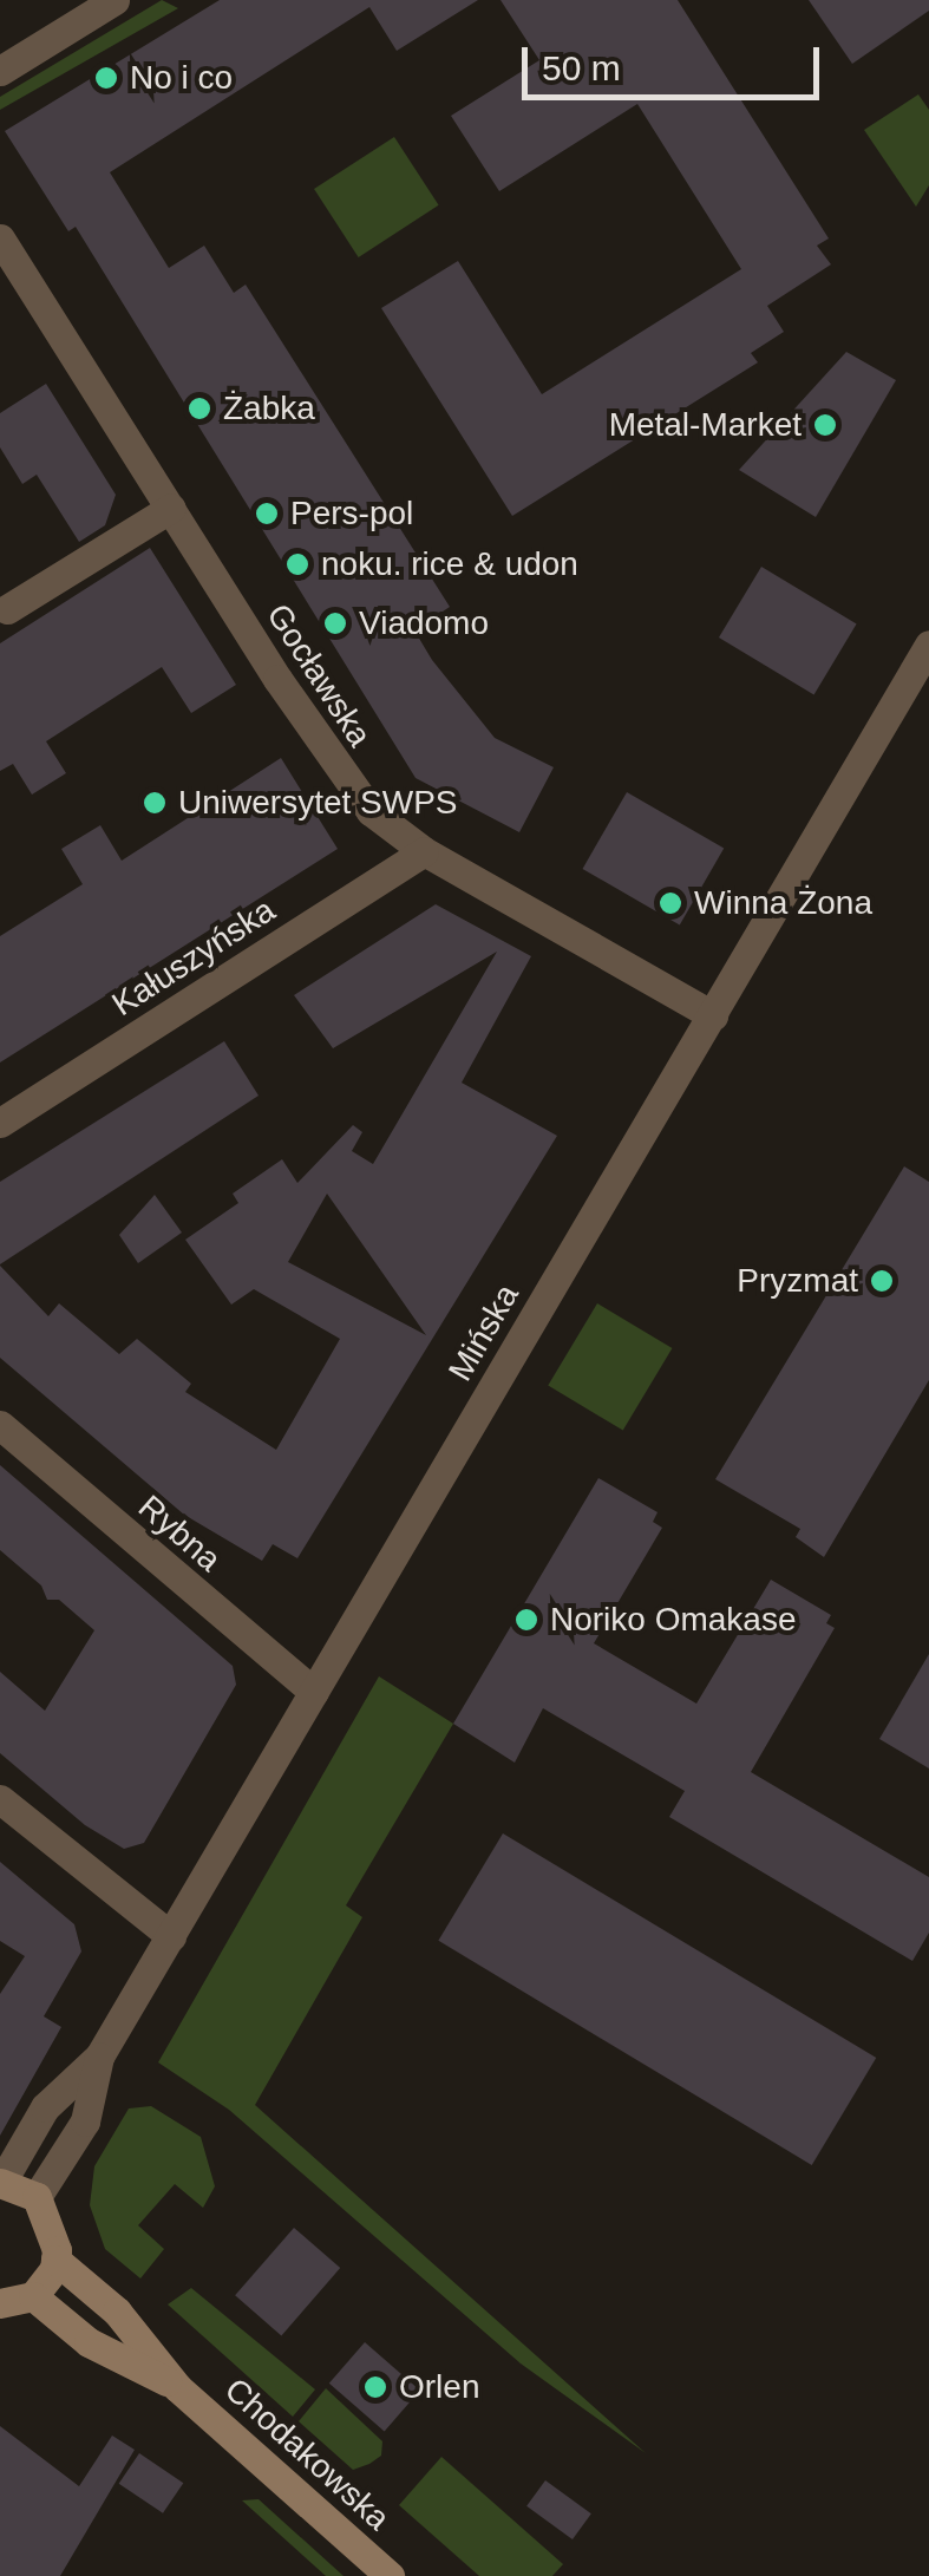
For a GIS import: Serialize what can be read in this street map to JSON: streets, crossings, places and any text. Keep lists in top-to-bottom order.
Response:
{
  "streets": {
    "street": [
      "Gocławska",
      "Kałuszyńska",
      "Mińska",
      "Rybna",
      "Chodakowska"
    ]
  },
  "crossings": [
    ["Gocławska", "Kałuszyńska"],
    ["Gocławska", "Mińska"],
    ["Mińska", "Rybna"]
  ],
  "places": [
    "No i co",
    "Żabka",
    "Metal-Market",
    "Pers-pol",
    "noku. rice & udon",
    "Viadomo",
    "Uniwersytet SWPS",
    "Winna Żona",
    "Pryzmat",
    "Noriko Omakase",
    "Orlen"
  ],
  "scale_bar": "50 m"
}
